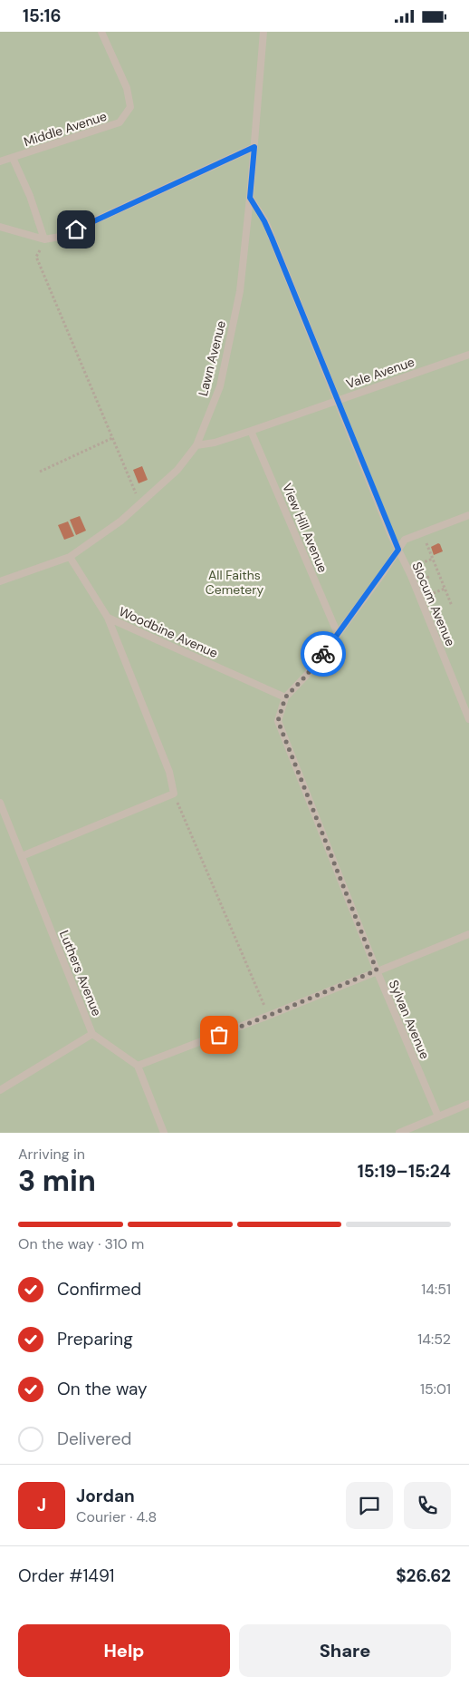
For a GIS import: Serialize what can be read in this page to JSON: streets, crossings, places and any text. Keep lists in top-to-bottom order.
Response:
{
  "streets": {
    "lane": [
      "Middle Avenue",
      "Lawn Avenue",
      "Vale Avenue",
      "View Hill Avenue",
      "Slocum Avenue",
      "Woodbine Avenue",
      "Luthers Avenue",
      "Sylvan Avenue"
    ]
  },
  "crossings": [
    ["Lawn Avenue", "Vale Avenue"],
    ["Lawn Avenue", "Slocum Avenue"],
    ["Lawn Avenue", "Woodbine Avenue"],
    ["Vale Avenue", "View Hill Avenue"],
    ["Vale Avenue", "Slocum Avenue"],
    ["View Hill Avenue", "Sylvan Avenue"],
    ["Slocum Avenue", "Sylvan Avenue"],
    ["Woodbine Avenue", "Sylvan Avenue"]
  ],
  "parks": ["All Faiths Cemetery"],
  "page": {
    "status": "15:16",
    "heading": ["3 min", "Arriving in", "15:19–15:24"],
    "panel": [
      "Jordan",
      "Courier · 4.8",
      "Order #1491",
      "$26.62"
    ],
    "bar": "On the way · 310 m",
    "list": [
      ["Confirmed", "14:51"],
      ["Preparing", "14:52"],
      ["On the way", "15:01"],
      "Delivered"
    ],
    "round": "J",
    "buttons": ["Help", "Share"]
  }
}
